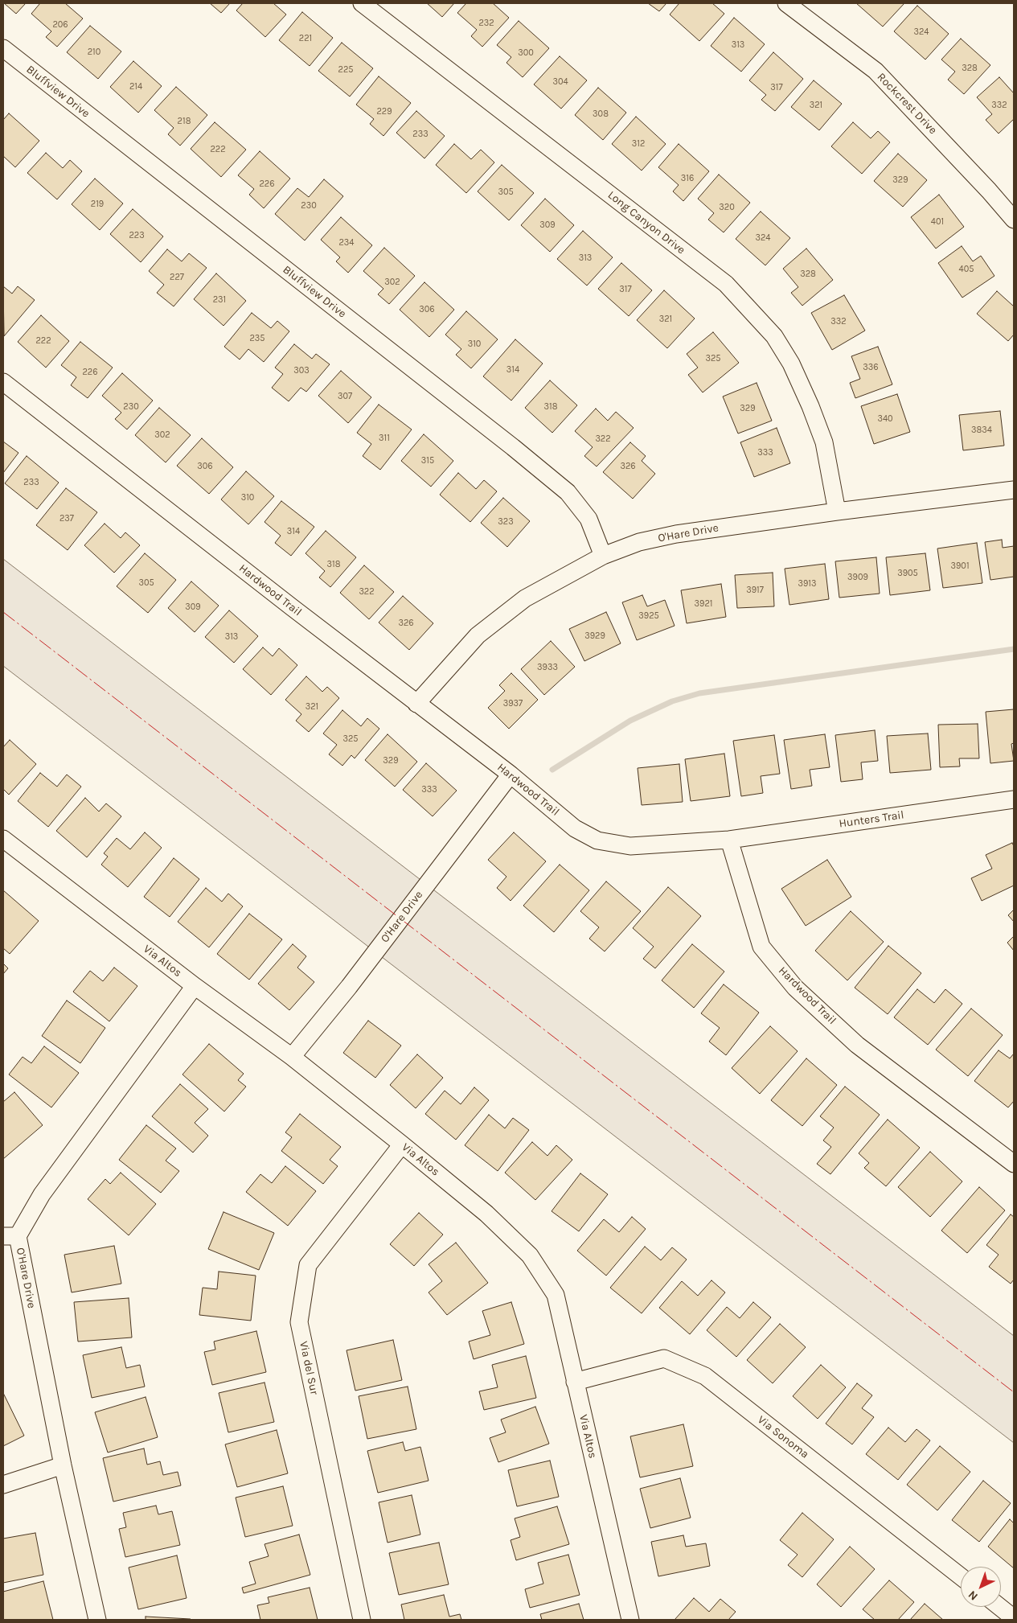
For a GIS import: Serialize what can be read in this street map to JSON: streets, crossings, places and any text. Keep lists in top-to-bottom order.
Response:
{
  "streets": {
    "street": [
      "Bluffview Drive",
      "Rockcrest Drive",
      "Long Canyon Drive",
      "O'Hare Drive",
      "Hardwood Trail",
      "Hunters Trail",
      "Via Altos",
      "Via del Sur",
      "Via Sonoma"
    ]
  },
  "crossings": [
    ["Bluffview Drive", "O'Hare Drive"],
    ["Long Canyon Drive", "O'Hare Drive"],
    ["O'Hare Drive", "Hardwood Trail"],
    ["O'Hare Drive", "Via Altos"],
    ["Hardwood Trail", "Hunters Trail"],
    ["Via Altos", "Via del Sur"],
    ["Via Altos", "Via Sonoma"]
  ],
  "house_numbers": [
    "232",
    "206",
    "324",
    "221",
    "313",
    "210",
    "300",
    "328",
    "225",
    "304",
    "214",
    "317",
    "321",
    "332",
    "229",
    "308",
    "218",
    "233",
    "312",
    "222",
    "316",
    "329",
    "226",
    "305",
    "219",
    "230",
    "320",
    "401",
    "309",
    "223",
    "324",
    "234",
    "313",
    "405",
    "328",
    "227",
    "302",
    "317",
    "231",
    "306",
    "321",
    "332",
    "235",
    "222",
    "310",
    "325",
    "336",
    "314",
    "303",
    "226",
    "307",
    "230",
    "318",
    "329",
    "340",
    "3834",
    "302",
    "311",
    "322",
    "333",
    "315",
    "306",
    "326",
    "233",
    "310",
    "237",
    "323",
    "314",
    "318",
    "3901",
    "3905",
    "3909",
    "305",
    "3913",
    "3917",
    "322",
    "3921",
    "309",
    "3925",
    "326",
    "3929",
    "313",
    "3933",
    "3937",
    "321",
    "325",
    "329",
    "333"
  ],
  "north": "bottom left"
}
